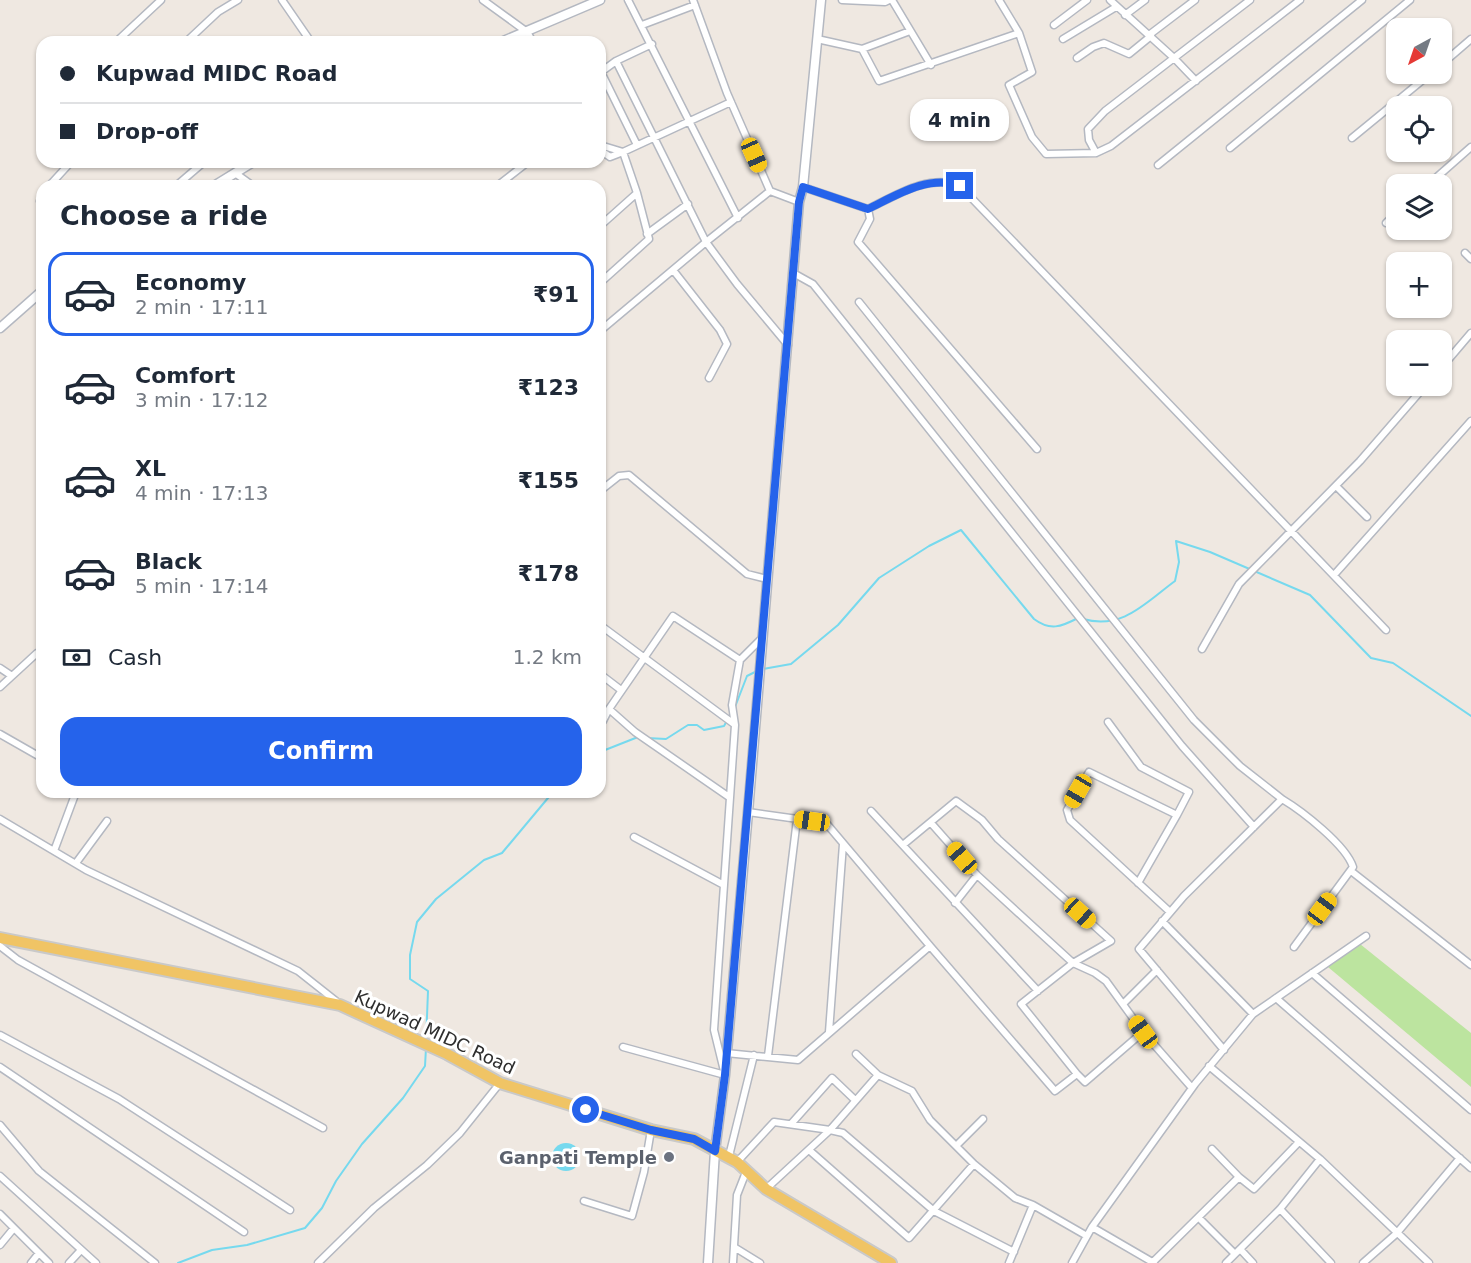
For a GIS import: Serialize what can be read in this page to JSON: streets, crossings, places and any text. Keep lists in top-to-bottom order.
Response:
{
  "streets": {
    "main road": ["Kupwad MIDC Road"]
  },
  "places": ["Ganpati Temple"],
  "north": "bottom left",
  "page": {
    "map_buttons": ["+", "−"],
    "banner": ["Kupwad MIDC Road", "Drop-off"],
    "bubble": "4 min",
    "heading": "Choose a ride",
    "list": [
      {
        "name": "Economy",
        "note": "2 min · 17:11",
        "value": "₹91"
      },
      {
        "name": "Comfort",
        "note": "3 min · 17:12",
        "value": "₹123"
      },
      {
        "name": "XL",
        "note": "4 min · 17:13",
        "value": "₹155"
      },
      {
        "name": "Black",
        "note": "5 min · 17:14",
        "value": "₹178"
      }
    ],
    "pay": ["Cash", "1.2 km"],
    "buttons": "Confirm"
  }
}
